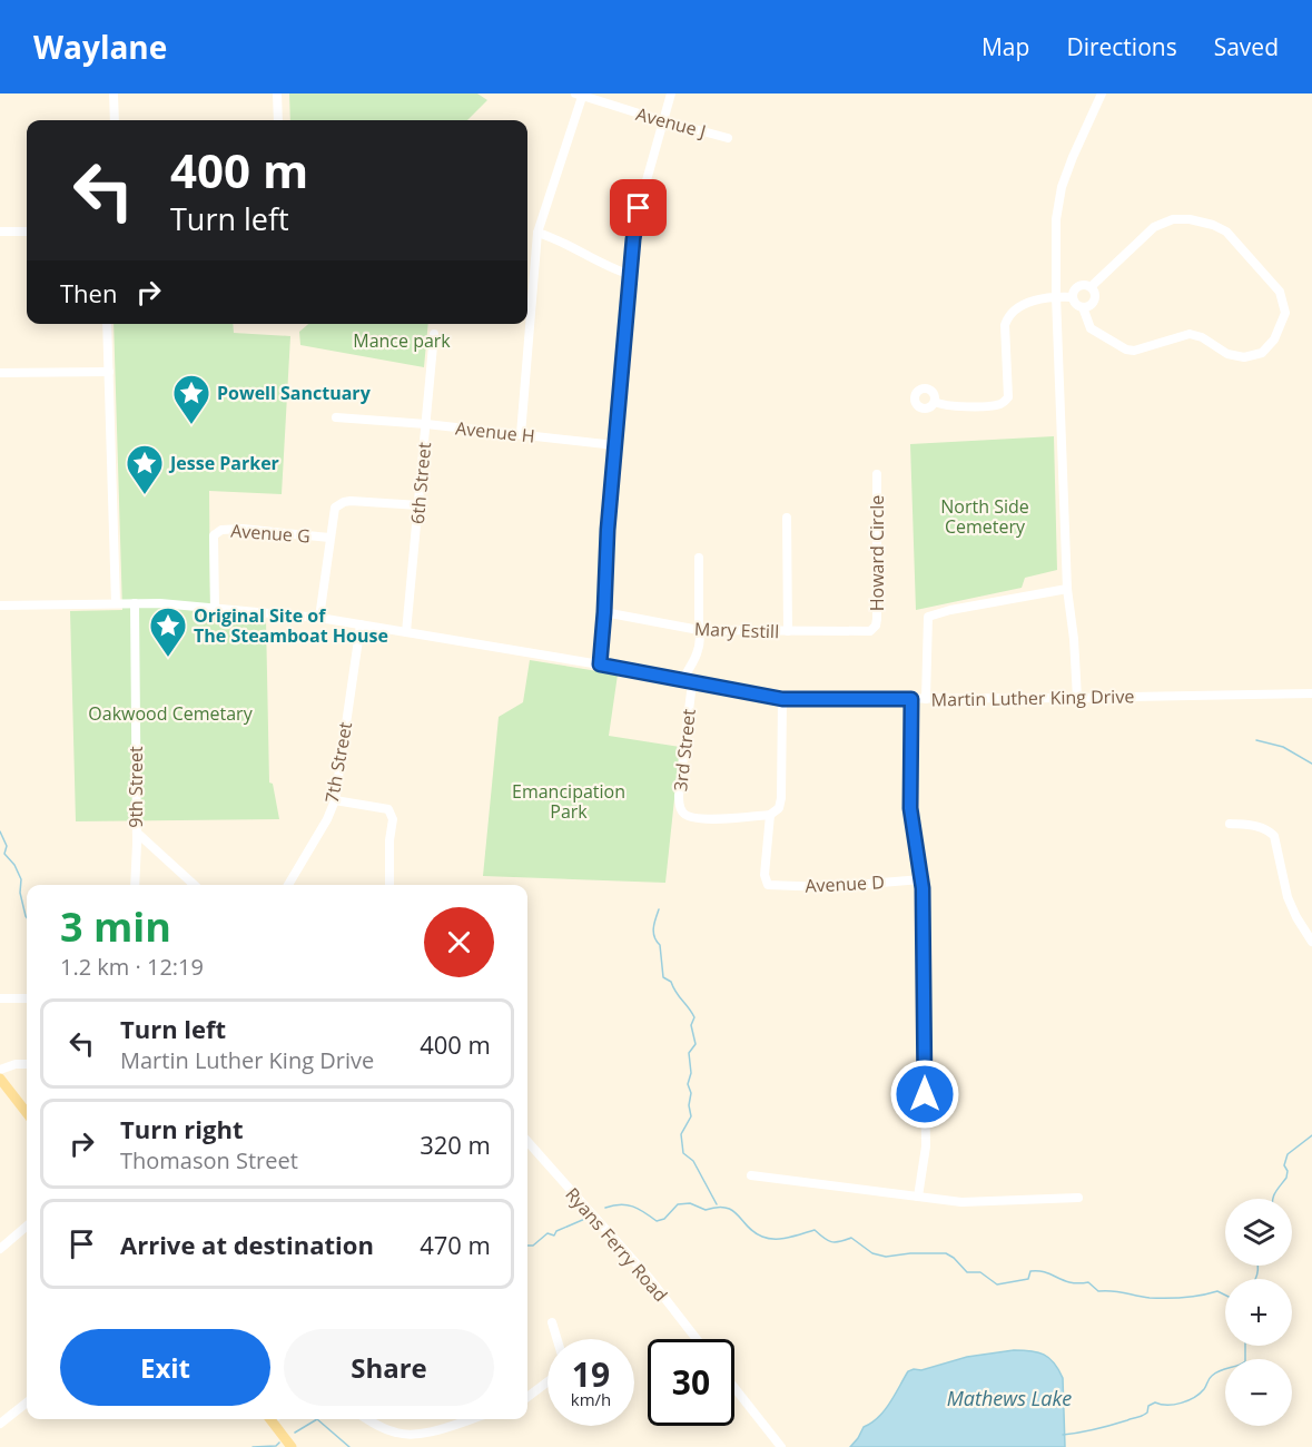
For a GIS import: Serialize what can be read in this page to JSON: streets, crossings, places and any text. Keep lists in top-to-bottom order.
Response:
{
  "streets": {
    "street": [
      "Avenue J",
      "Avenue H",
      "6th Street",
      "Avenue G",
      "Howard Circle",
      "Mary Estill",
      "Martin Luther King Drive",
      "3rd Street",
      "7th Street",
      "9th Street",
      "Avenue D",
      "Ryans Ferry Road"
    ]
  },
  "crossings": [
    ["Avenue H", "6th Street"],
    ["6th Street", "Martin Luther King Drive"],
    ["Avenue G", "Martin Luther King Drive"],
    ["Howard Circle", "Mary Estill"],
    ["Martin Luther King Drive", "3rd Street"],
    ["Martin Luther King Drive", "7th Street"],
    ["Martin Luther King Drive", "9th Street"],
    ["3rd Street", "Avenue D"]
  ],
  "water": ["Mathews Lake"],
  "parks": [
    "Mance park",
    "North Side Cemetery",
    "Oakwood Cemetary",
    "Emancipation Park"
  ],
  "places": {
    "place": ["Powell Sanctuary", "Jesse Parker", "Original Site of The Steamboat House"]
  },
  "page": {
    "header": "Waylane",
    "nav": ["Map", "Directions", "Saved"],
    "turn": ["400 m", "Turn left"],
    "then": "Then",
    "heading": ["3 min", "1.2 km · 12:19"],
    "list": [
      {
        "name": "Turn left",
        "note": "Martin Luther King Drive",
        "value": "400 m"
      },
      {
        "name": "Turn right",
        "note": "Thomason Street",
        "value": "320 m"
      },
      {
        "name": "Arrive at destination",
        "value": "470 m"
      }
    ],
    "map_buttons": ["+", "−"],
    "buttons": ["Exit", "Share"],
    "speed": "19 km/h",
    "limit": "30"
  }
}
